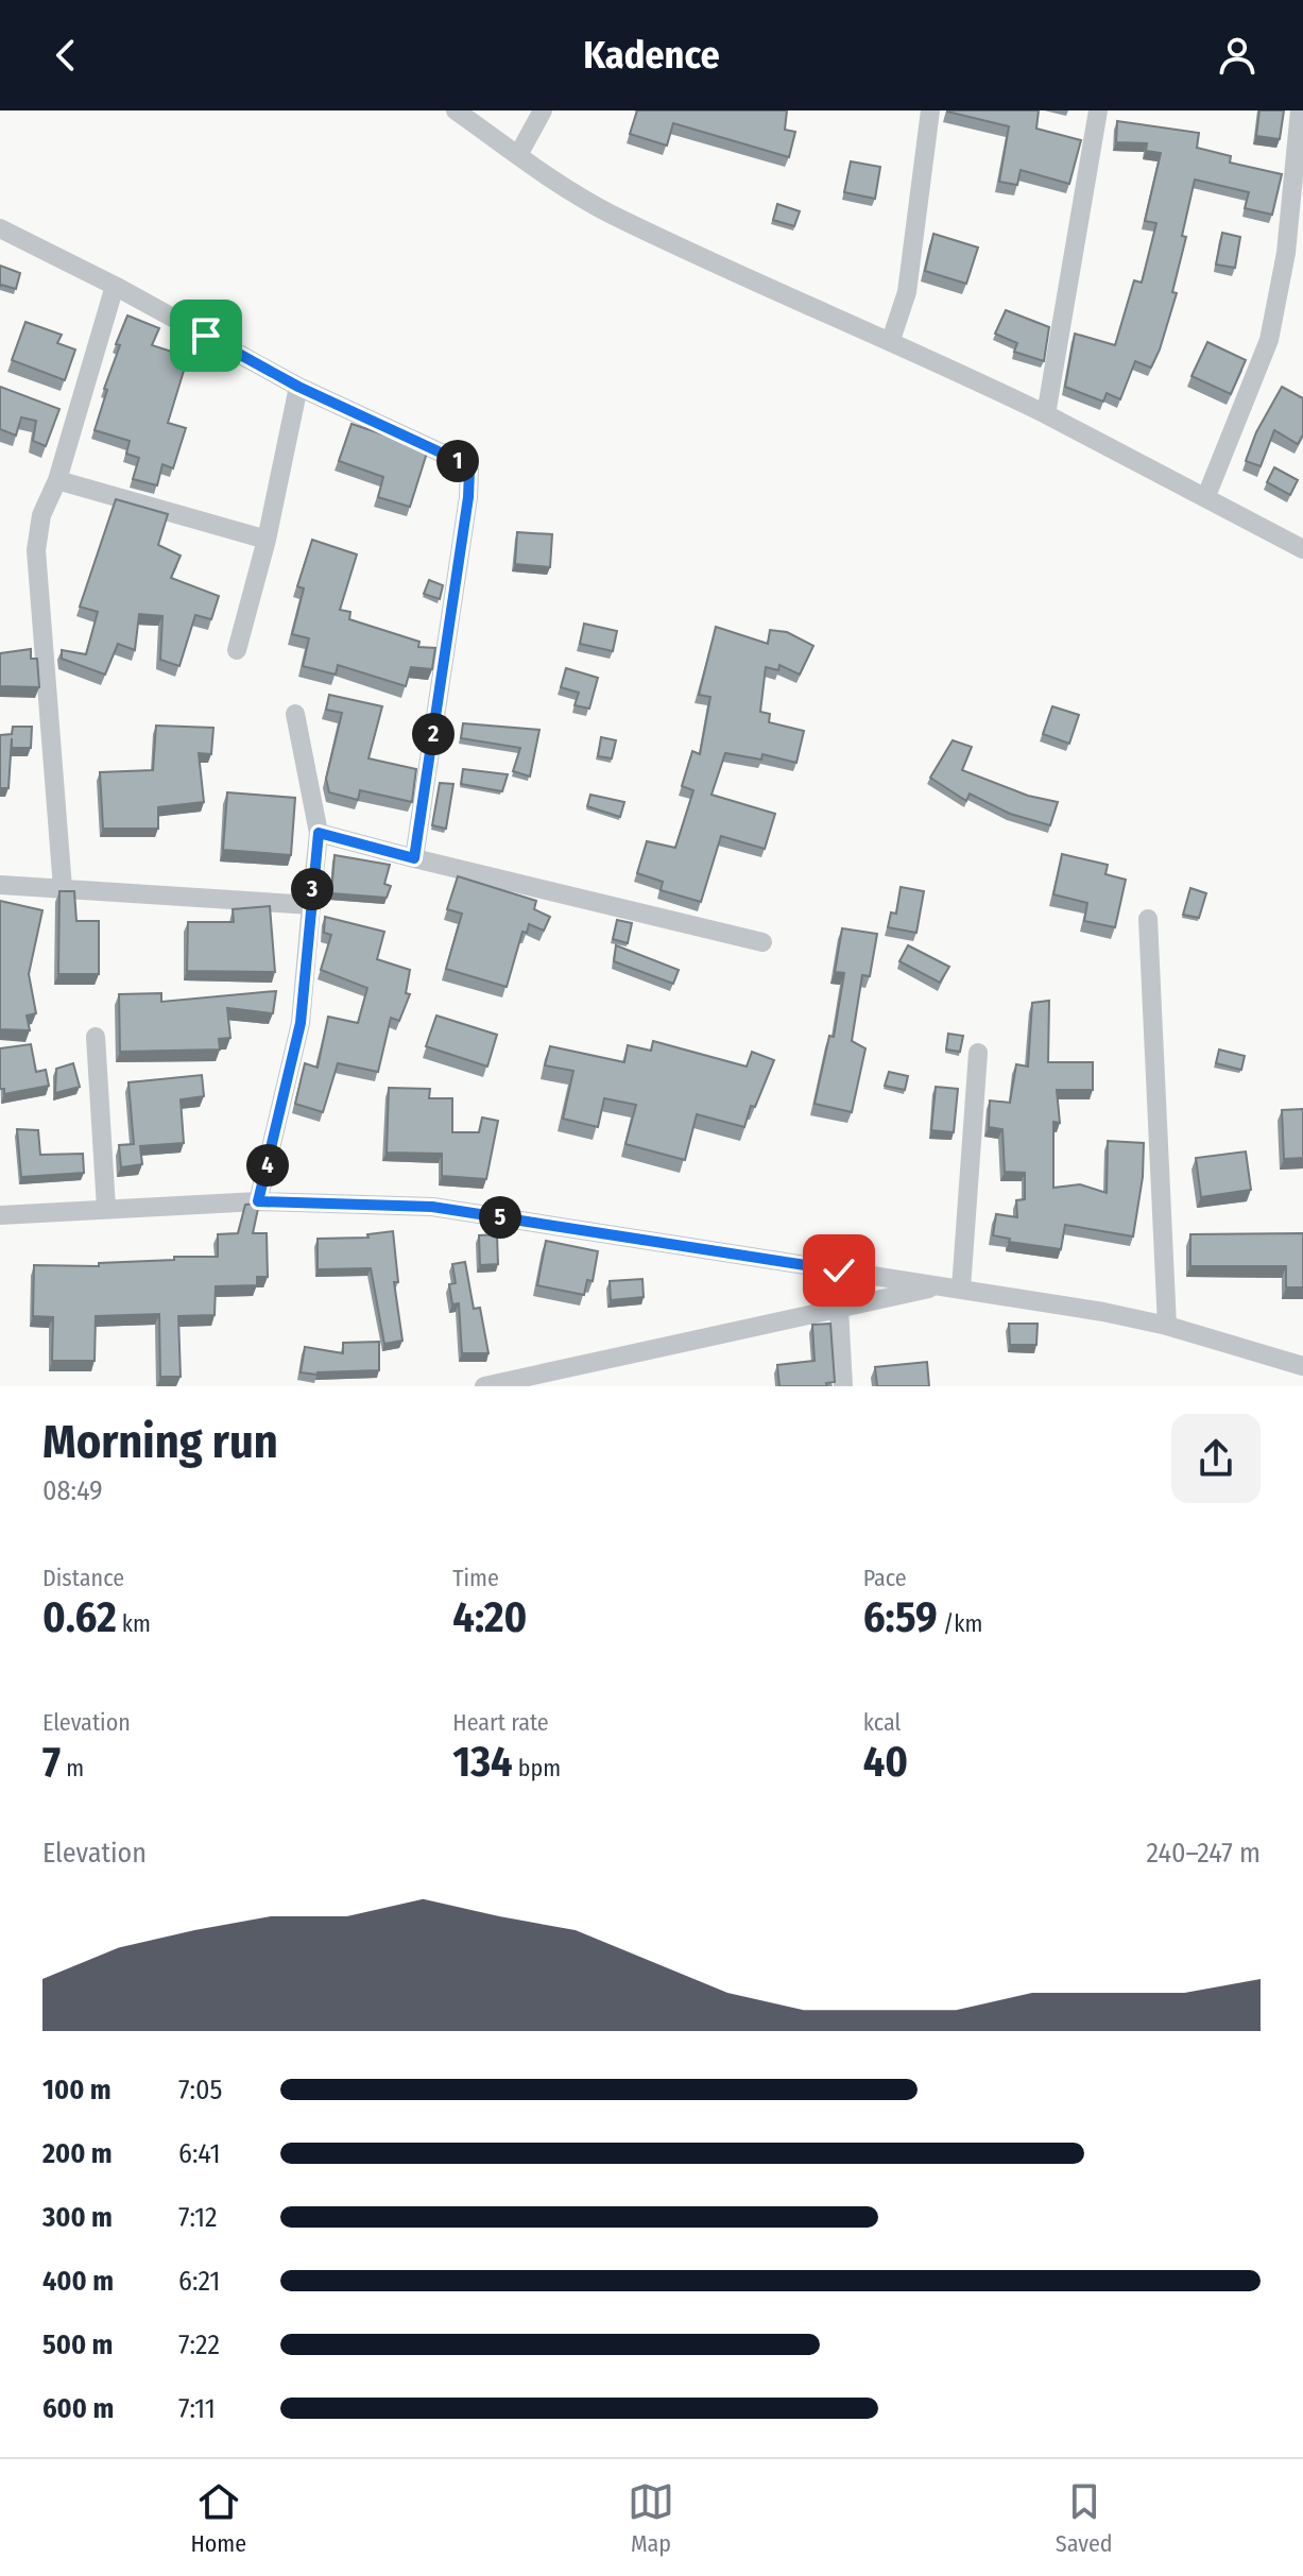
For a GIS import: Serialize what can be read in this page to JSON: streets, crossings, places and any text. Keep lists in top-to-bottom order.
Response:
{
  "page": {
    "header": "Kadence",
    "pins": [
      "1",
      "2",
      "3",
      "4",
      "5"
    ],
    "heading": ["Morning run", "08:49"],
    "stats": [
      ["Distance", "0.62 km"],
      ["Time", "4:20"],
      ["Pace", "6:59 /km"],
      ["Elevation", "7 m"],
      ["Heart rate", "134 bpm"],
      ["kcal", "40"]
    ],
    "chart": ["Elevation", "240–247 m"],
    "list": [
      {
        "name": "100 m",
        "note": "7:05"
      },
      {
        "name": "200 m",
        "note": "6:41"
      },
      {
        "name": "300 m",
        "note": "7:12"
      },
      {
        "name": "400 m",
        "note": "6:21"
      },
      {
        "name": "500 m",
        "note": "7:22"
      },
      {
        "name": "600 m",
        "note": "7:11"
      }
    ],
    "tabs": ["Home", "Map", "Saved"]
  }
}
